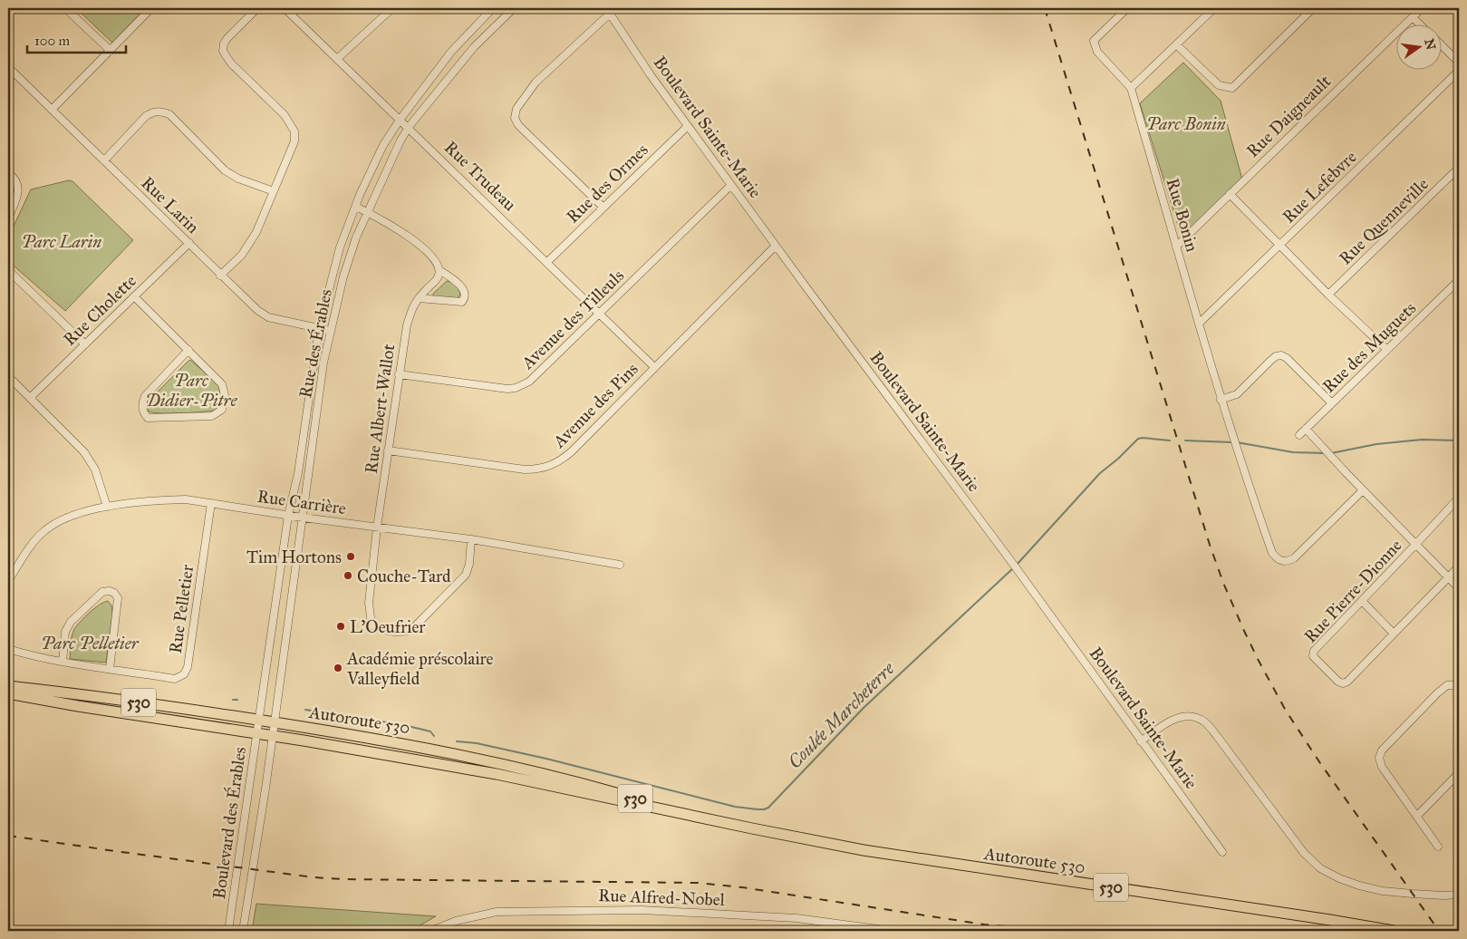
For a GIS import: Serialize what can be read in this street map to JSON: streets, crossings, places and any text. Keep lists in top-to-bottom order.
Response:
{
  "streets": {
    "highway": ["530", "Autoroute 530"],
    "street": [
      "Rue Daigneault",
      "Boulevard Sainte-Marie",
      "Rue Trudeau",
      "Rue des Ormes",
      "Rue Lefebvre",
      "Rue Larin",
      "Rue Bonin",
      "Rue Quenneville",
      "Rue Cholette",
      "Avenue des Tilleuls",
      "Rue des Érables",
      "Rue des Muguets",
      "Avenue des Pins",
      "Rue Albert-Wallot",
      "Rue Carrière",
      "Rue Pierre-Dionne",
      "Rue Pelletier",
      "Boulevard des Érables",
      "Rue Alfred-Nobel"
    ]
  },
  "crossings": [
    ["Rue Daigneault", "Rue Bonin"],
    ["Boulevard Sainte-Marie", "Rue des Ormes"],
    ["Boulevard Sainte-Marie", "Avenue des Tilleuls"],
    ["Boulevard Sainte-Marie", "Avenue des Pins"],
    ["Rue Trudeau", "Rue des Ormes"],
    ["Rue Trudeau", "Avenue des Tilleuls"],
    ["Rue Trudeau", "Rue des Érables"],
    ["Rue Trudeau", "Avenue des Pins"],
    ["Rue Lefebvre", "Rue Bonin"],
    ["Rue Larin", "Rue Cholette"],
    ["Rue Larin", "Rue des Érables"],
    ["Avenue des Tilleuls", "Rue Albert-Wallot"],
    ["Rue des Érables", "Rue Carrière"],
    ["Rue des Érables", "Autoroute 530"],
    ["Rue des Érables", "Boulevard des Érables"],
    ["Avenue des Pins", "Rue Albert-Wallot"],
    ["Rue Albert-Wallot", "Rue Carrière"],
    ["Rue Carrière", "Rue Pelletier"],
    ["Autoroute 530", "Boulevard des Érables"]
  ],
  "water": ["Coulée Marcheterre"],
  "parks": [
    "Parc Bonin",
    "Parc Larin",
    "Parc Didier-Pitre",
    "Parc Pelletier"
  ],
  "places": [
    "Tim Hortons",
    "Couche-Tard",
    "L'Oeufrier",
    "Académie préscolaire Valleyfield"
  ],
  "scale_bar": "100 m",
  "north": "right"
}
